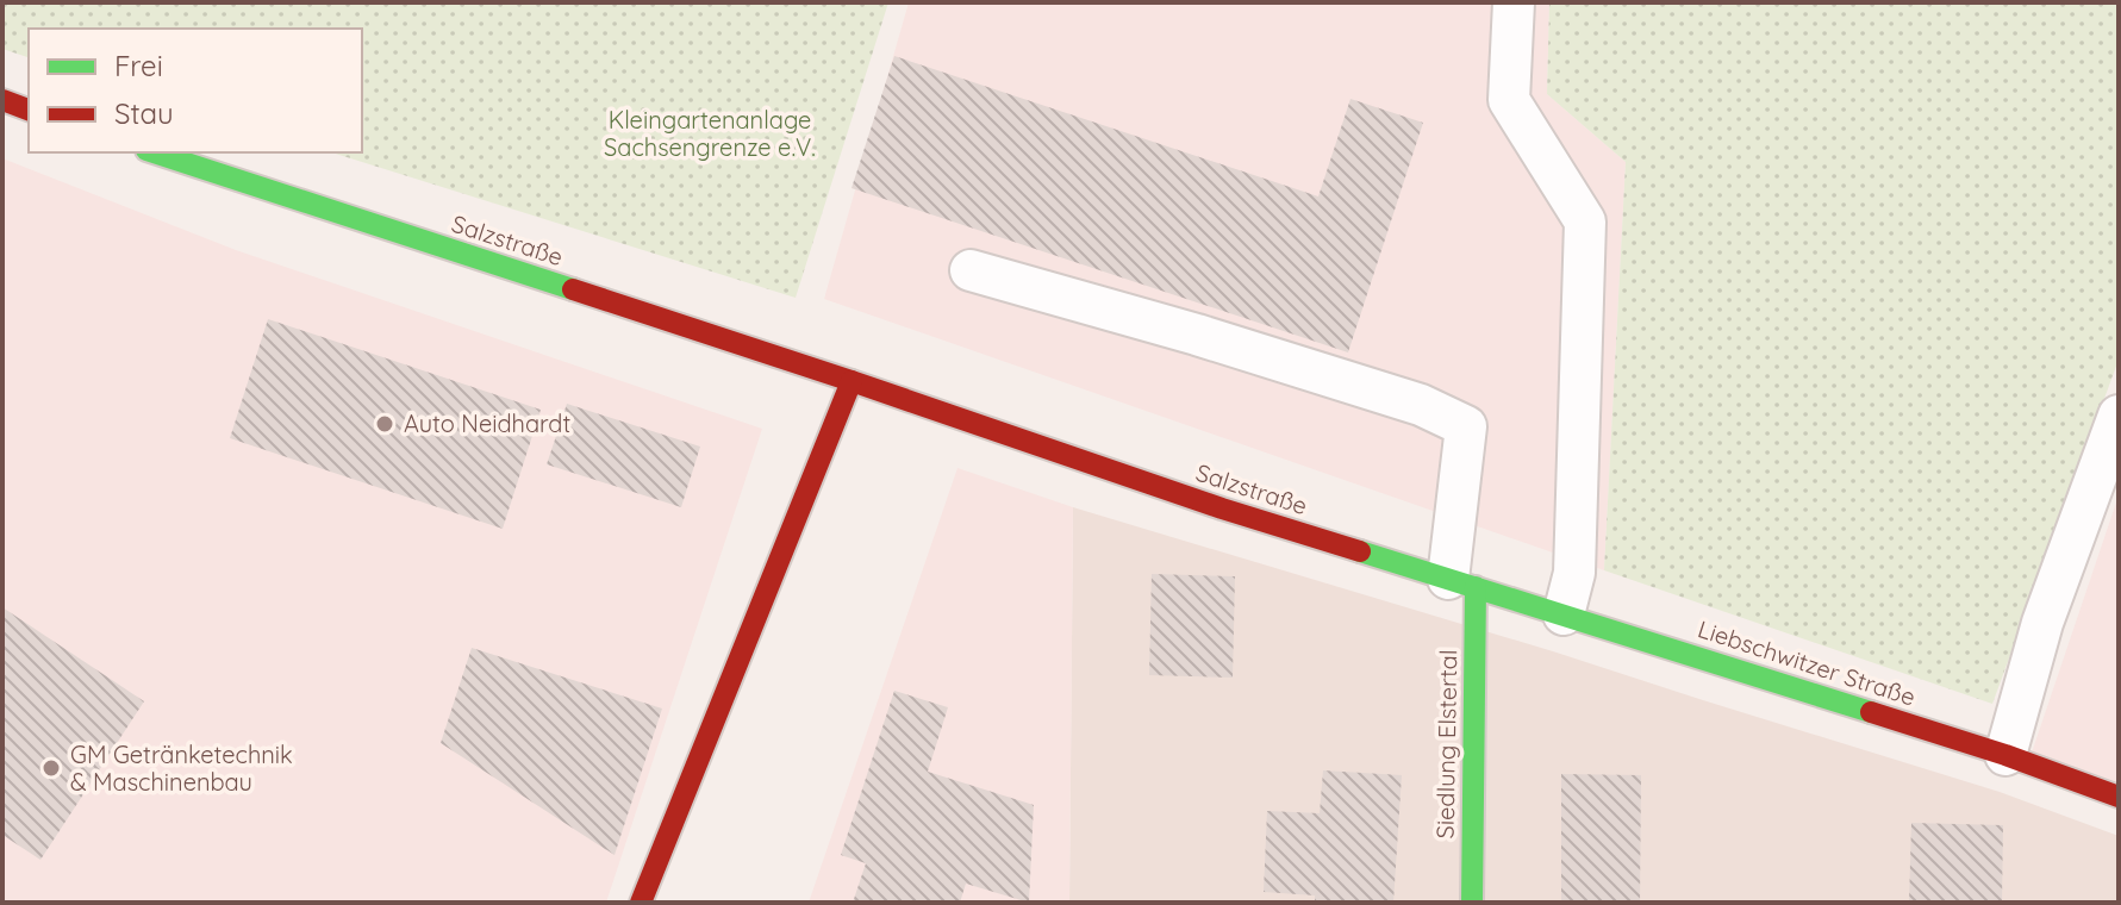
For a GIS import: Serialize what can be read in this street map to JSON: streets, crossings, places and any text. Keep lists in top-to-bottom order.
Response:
{
  "streets": {
    "main road": ["Salzstraße", "Liebschwitzer Straße", "Siedlung Elstertal"]
  },
  "crossings": [
    ["Salzstraße", "Liebschwitzer Straße"],
    ["Salzstraße", "Siedlung Elstertal"],
    ["Liebschwitzer Straße", "Siedlung Elstertal"]
  ],
  "parks": ["Kleingartenanlage Sachsengrenze e.V."],
  "places": ["Auto Neidhardt", "GM Getränketechnik & Maschinenbau"],
  "legend": ["Frei", "Stau"]
}
